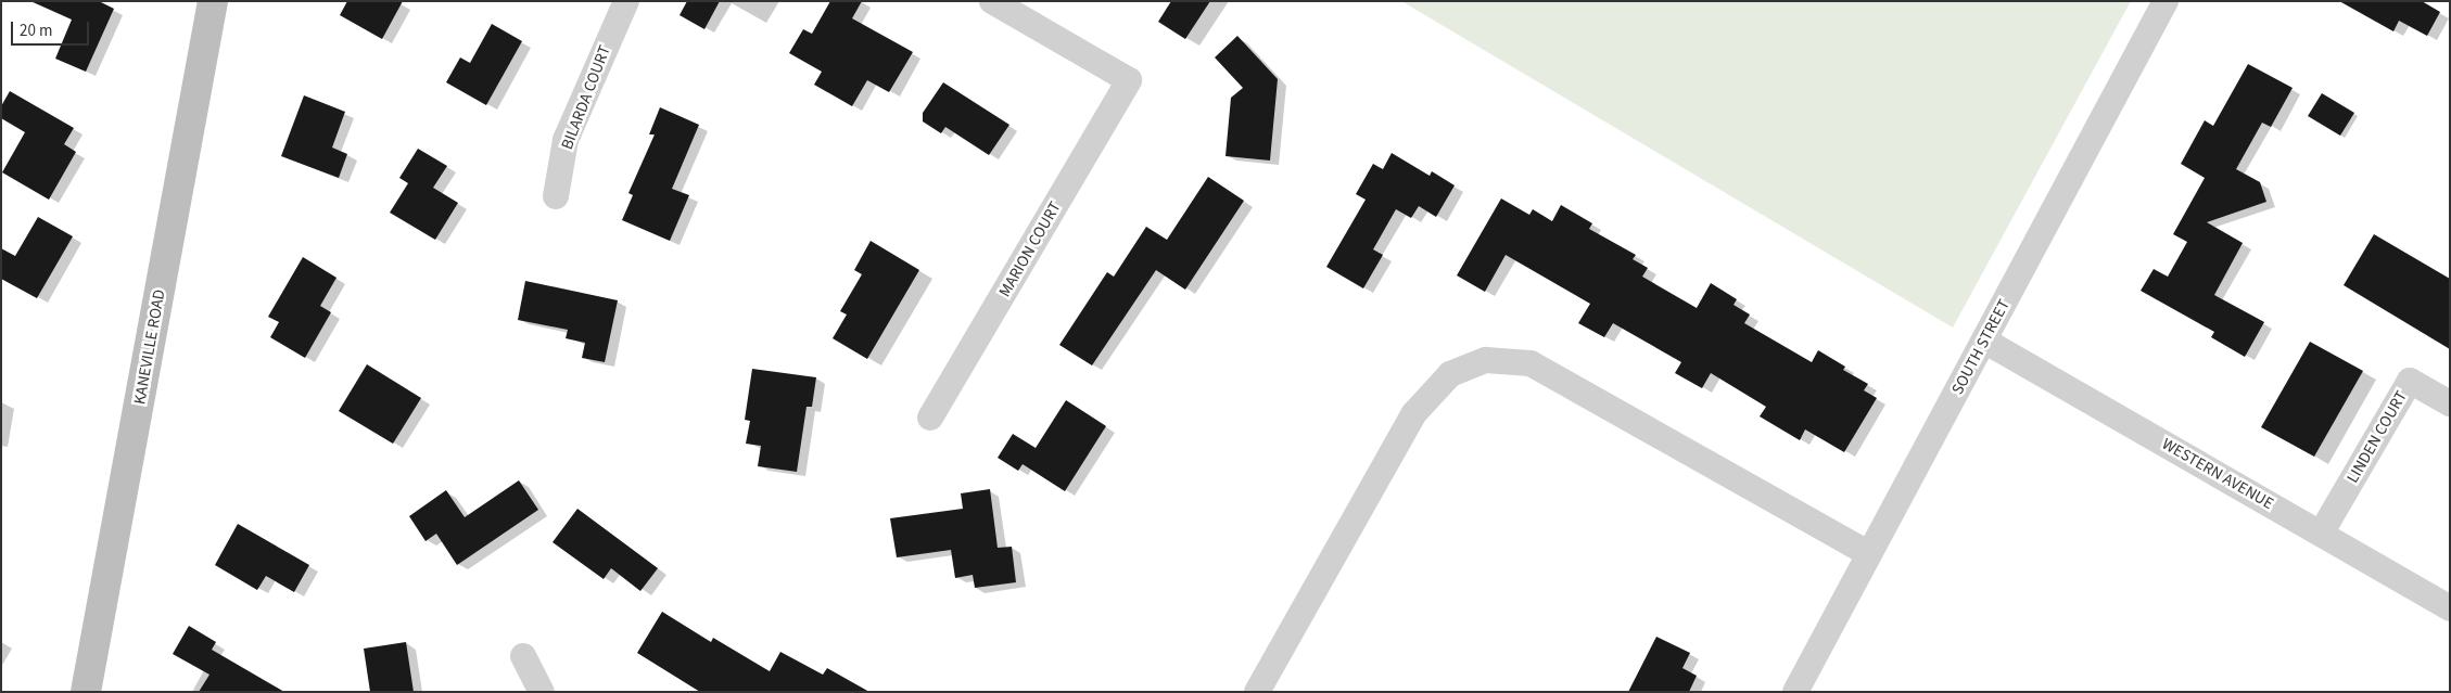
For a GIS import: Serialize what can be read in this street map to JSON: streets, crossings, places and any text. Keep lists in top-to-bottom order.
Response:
{
  "streets": {
    "main road": ["KANEVILLE ROAD"],
    "street": [
      "BILARDA COURT",
      "MARION COURT",
      "SOUTH STREET",
      "LINDEN COURT",
      "WESTERN AVENUE"
    ]
  },
  "crossings": [
    ["SOUTH STREET", "WESTERN AVENUE"],
    ["LINDEN COURT", "WESTERN AVENUE"]
  ],
  "scale_bar": "20 m"
}
